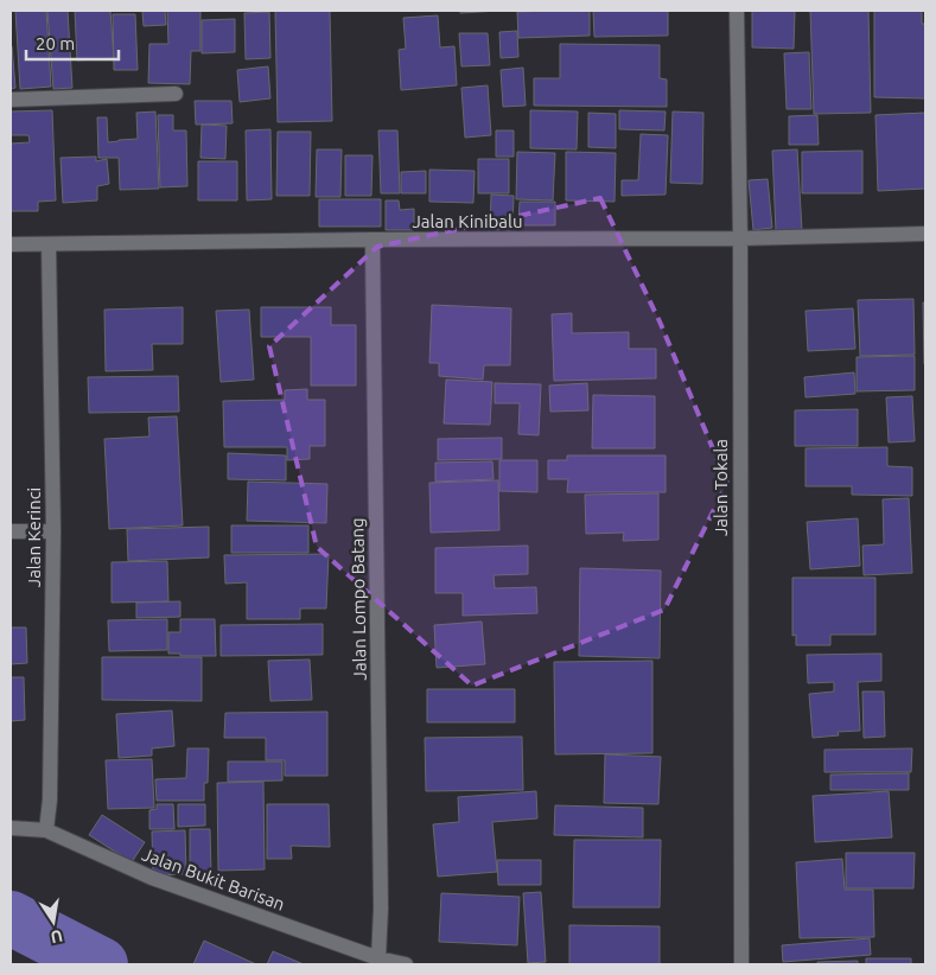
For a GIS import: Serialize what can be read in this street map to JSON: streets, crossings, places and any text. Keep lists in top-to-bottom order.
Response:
{
  "streets": {
    "street": [
      "Jalan Kinibalu",
      "Jalan Tokala",
      "Jalan Kerinci",
      "Jalan Lompo Batang",
      "Jalan Bukit Barisan"
    ]
  },
  "crossings": [
    ["Jalan Kinibalu", "Jalan Tokala"],
    ["Jalan Kinibalu", "Jalan Kerinci"],
    ["Jalan Kinibalu", "Jalan Lompo Batang"],
    ["Jalan Kerinci", "Jalan Bukit Barisan"],
    ["Jalan Lompo Batang", "Jalan Bukit Barisan"]
  ],
  "scale_bar": "20 m",
  "north": "bottom"
}
